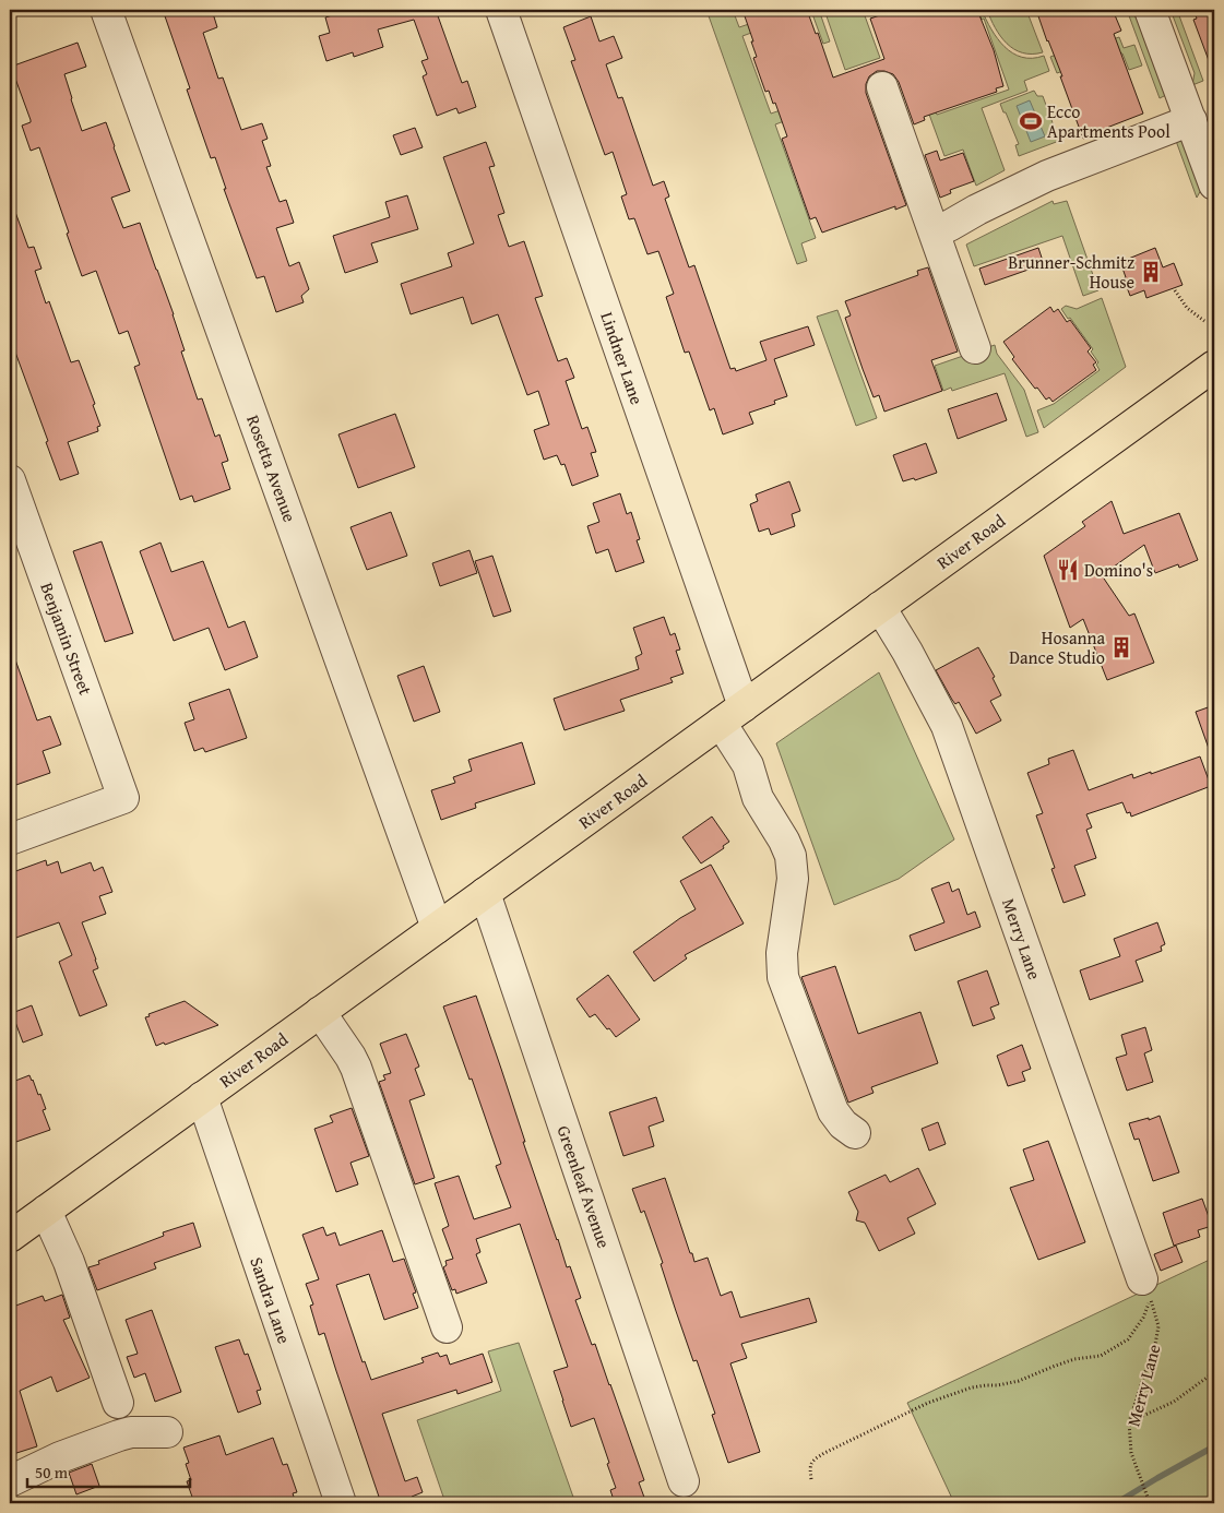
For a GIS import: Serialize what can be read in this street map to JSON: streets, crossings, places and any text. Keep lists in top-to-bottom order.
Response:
{
  "streets": {
    "main road": ["River Road"],
    "street": [
      "Lindner Lane",
      "Rosetta Avenue",
      "Benjamin Street",
      "Merry Lane",
      "Greenleaf Avenue",
      "Sandra Lane"
    ]
  },
  "crossings": [
    ["Lindner Lane", "River Road"],
    ["Rosetta Avenue", "River Road"],
    ["River Road", "Merry Lane"],
    ["River Road", "Greenleaf Avenue"],
    ["River Road", "Sandra Lane"]
  ],
  "places": {
    "sports": ["Ecco Apartments Pool"],
    "building": ["Brunner-Schmitz House", "Hosanna Dance Studio"],
    "restaurant": ["Domino's"]
  },
  "scale_bar": "50 m"
}
